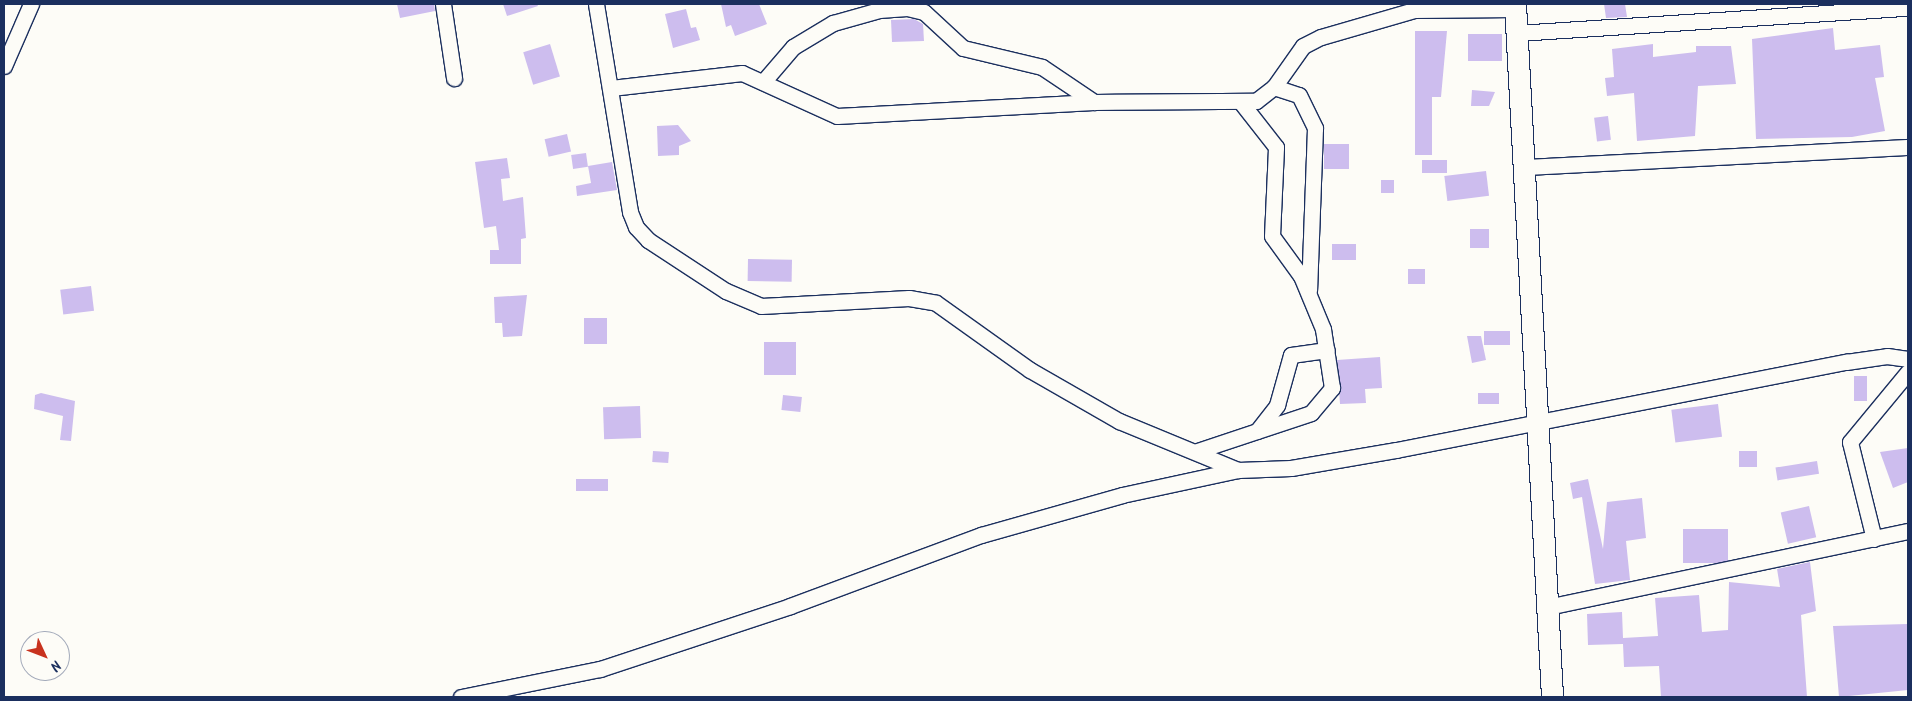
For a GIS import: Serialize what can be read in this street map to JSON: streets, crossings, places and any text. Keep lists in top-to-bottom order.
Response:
{
  "north": "bottom right"
}
